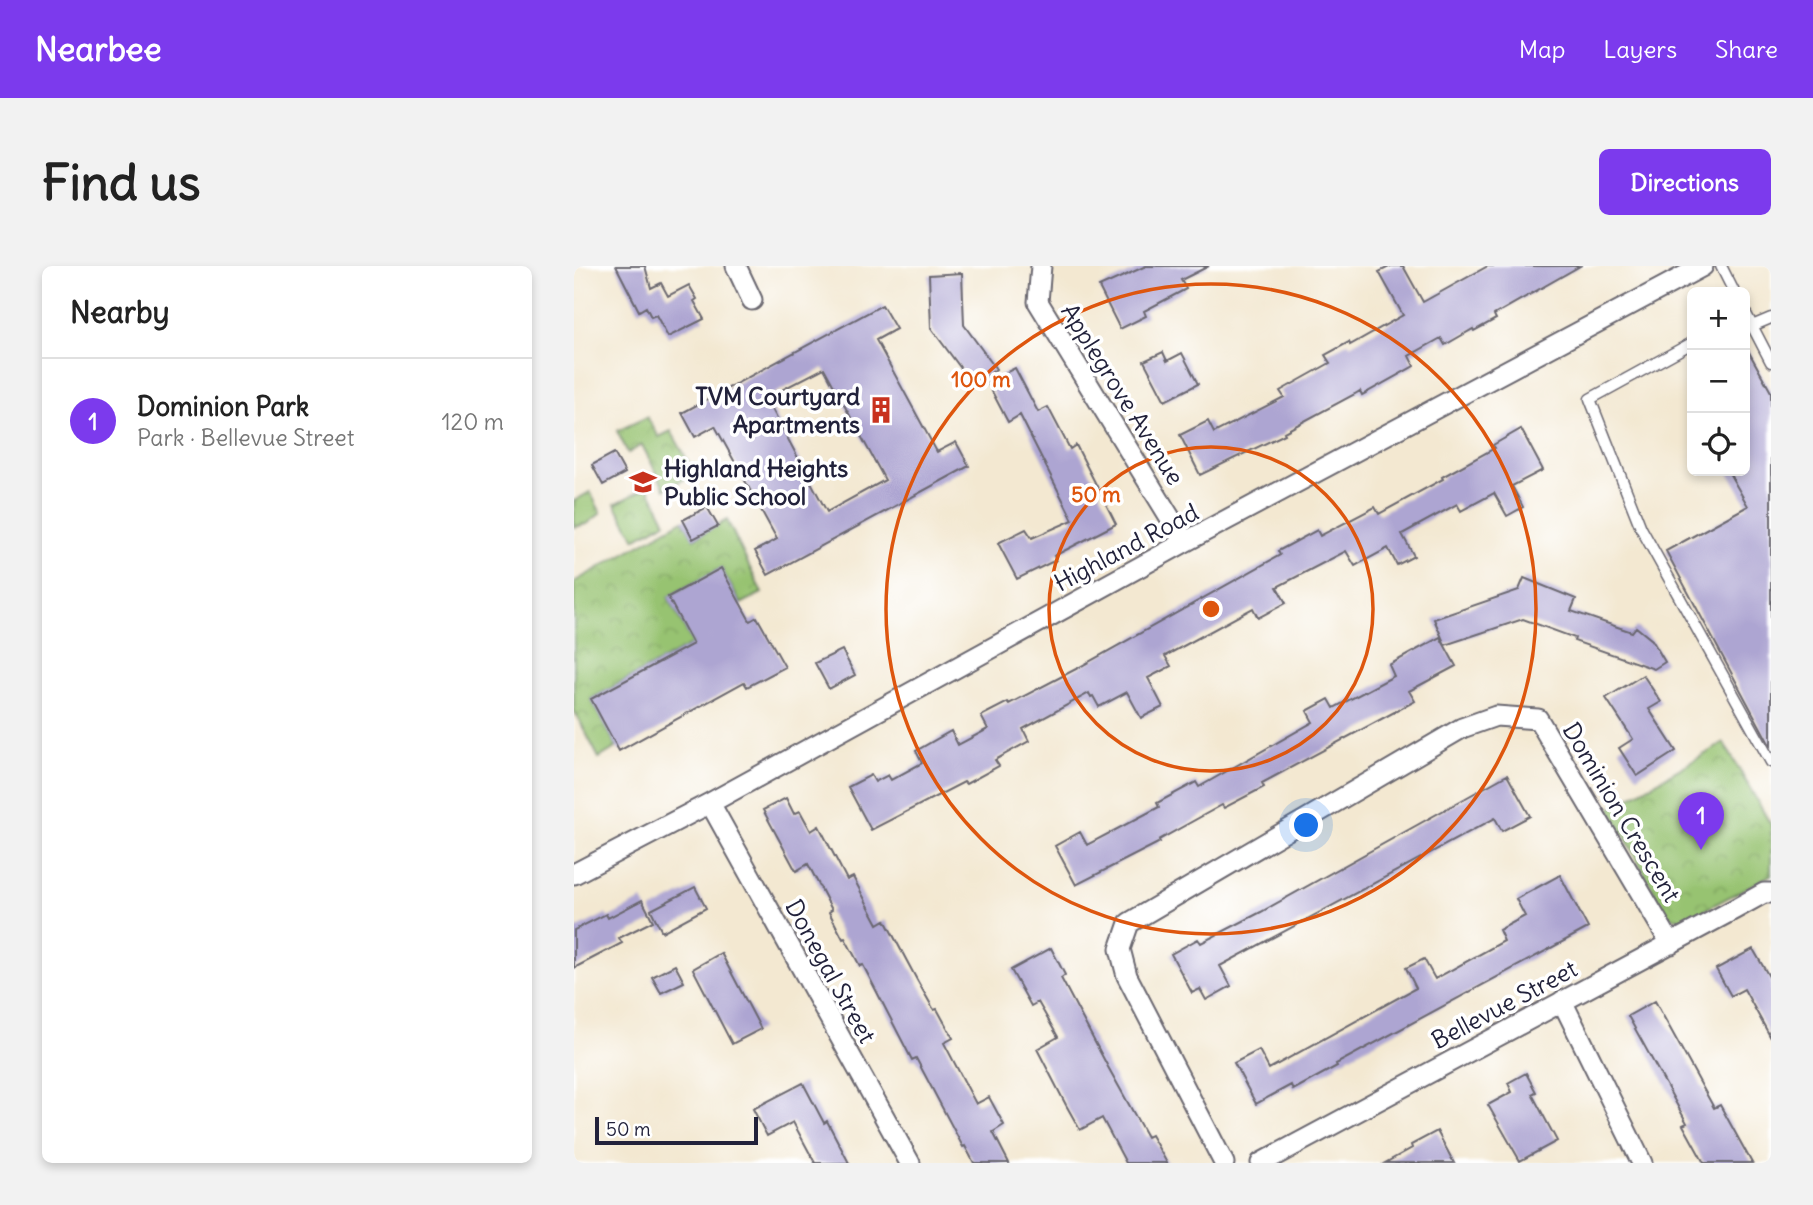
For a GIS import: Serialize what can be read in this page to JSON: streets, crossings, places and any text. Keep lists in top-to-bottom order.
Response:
{
  "streets": {
    "street": [
      "Applegrove Avenue",
      "Highland Road",
      "Dominion Crescent",
      "Donegal Street",
      "Bellevue Street"
    ]
  },
  "crossings": [
    ["Applegrove Avenue", "Highland Road"],
    ["Highland Road", "Donegal Street"],
    ["Dominion Crescent", "Bellevue Street"]
  ],
  "places": {
    "building": ["TVM Courtyard Apartments"],
    "school or university": ["Highland Heights Public School"]
  },
  "scale_bar": "50 m",
  "page": {
    "header": "Nearbee",
    "nav": ["Map", "Layers", "Share"],
    "buttons": "Directions",
    "title": "Find us",
    "heading": "Nearby",
    "map_buttons": ["+", "−"],
    "list": [
      {
        "mark": "1",
        "name": "Dominion Park",
        "note": "Park · Bellevue Street",
        "value": "120 m"
      }
    ],
    "pins": "1",
    "scale": "50 m"
  },
  "rings": ["100 m", "50 m"]
}
